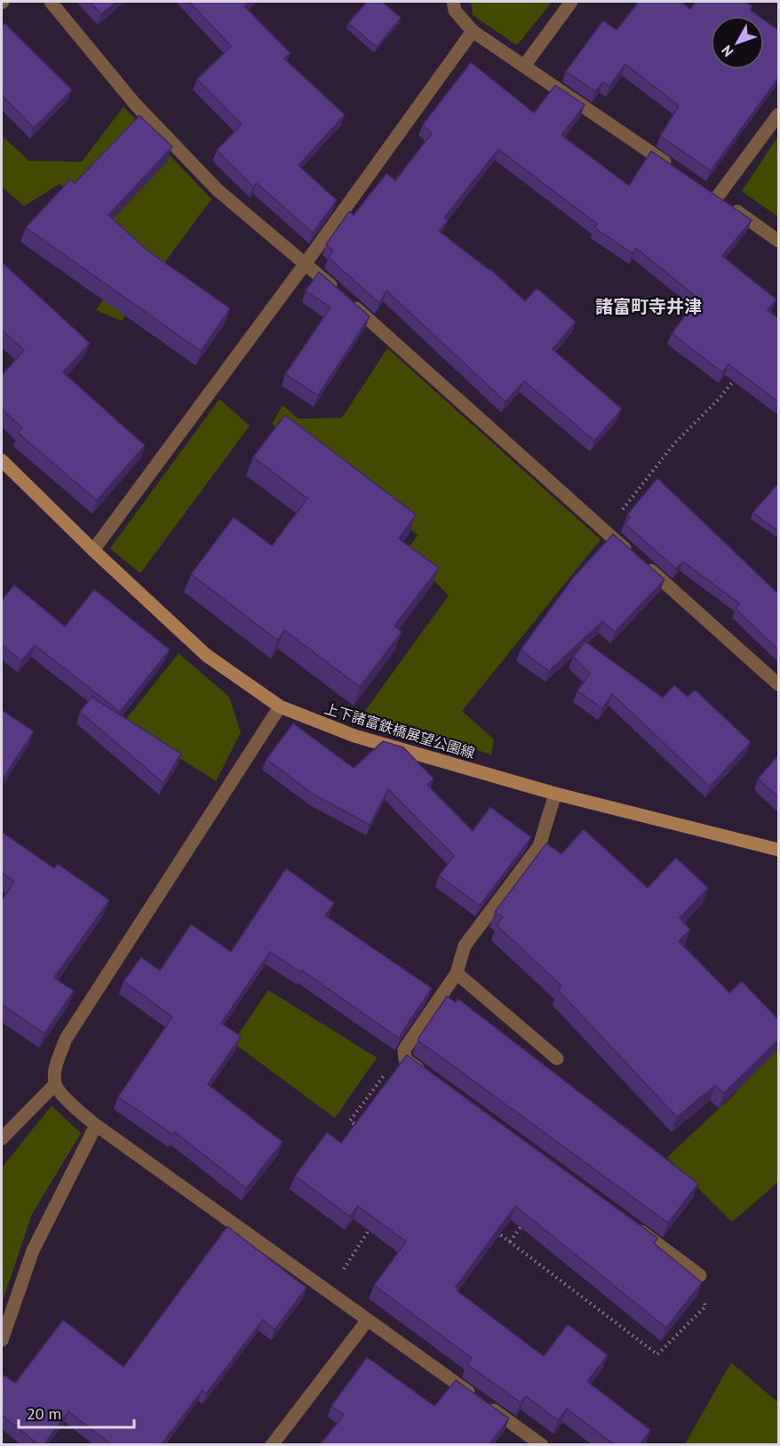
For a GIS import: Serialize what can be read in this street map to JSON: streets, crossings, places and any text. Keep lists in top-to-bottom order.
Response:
{
  "streets": {
    "street": ["上下諸富鉄橋展望公園線"]
  },
  "districts": ["諸富町寺井津"],
  "scale_bar": "20 m",
  "north": "bottom left"
}
